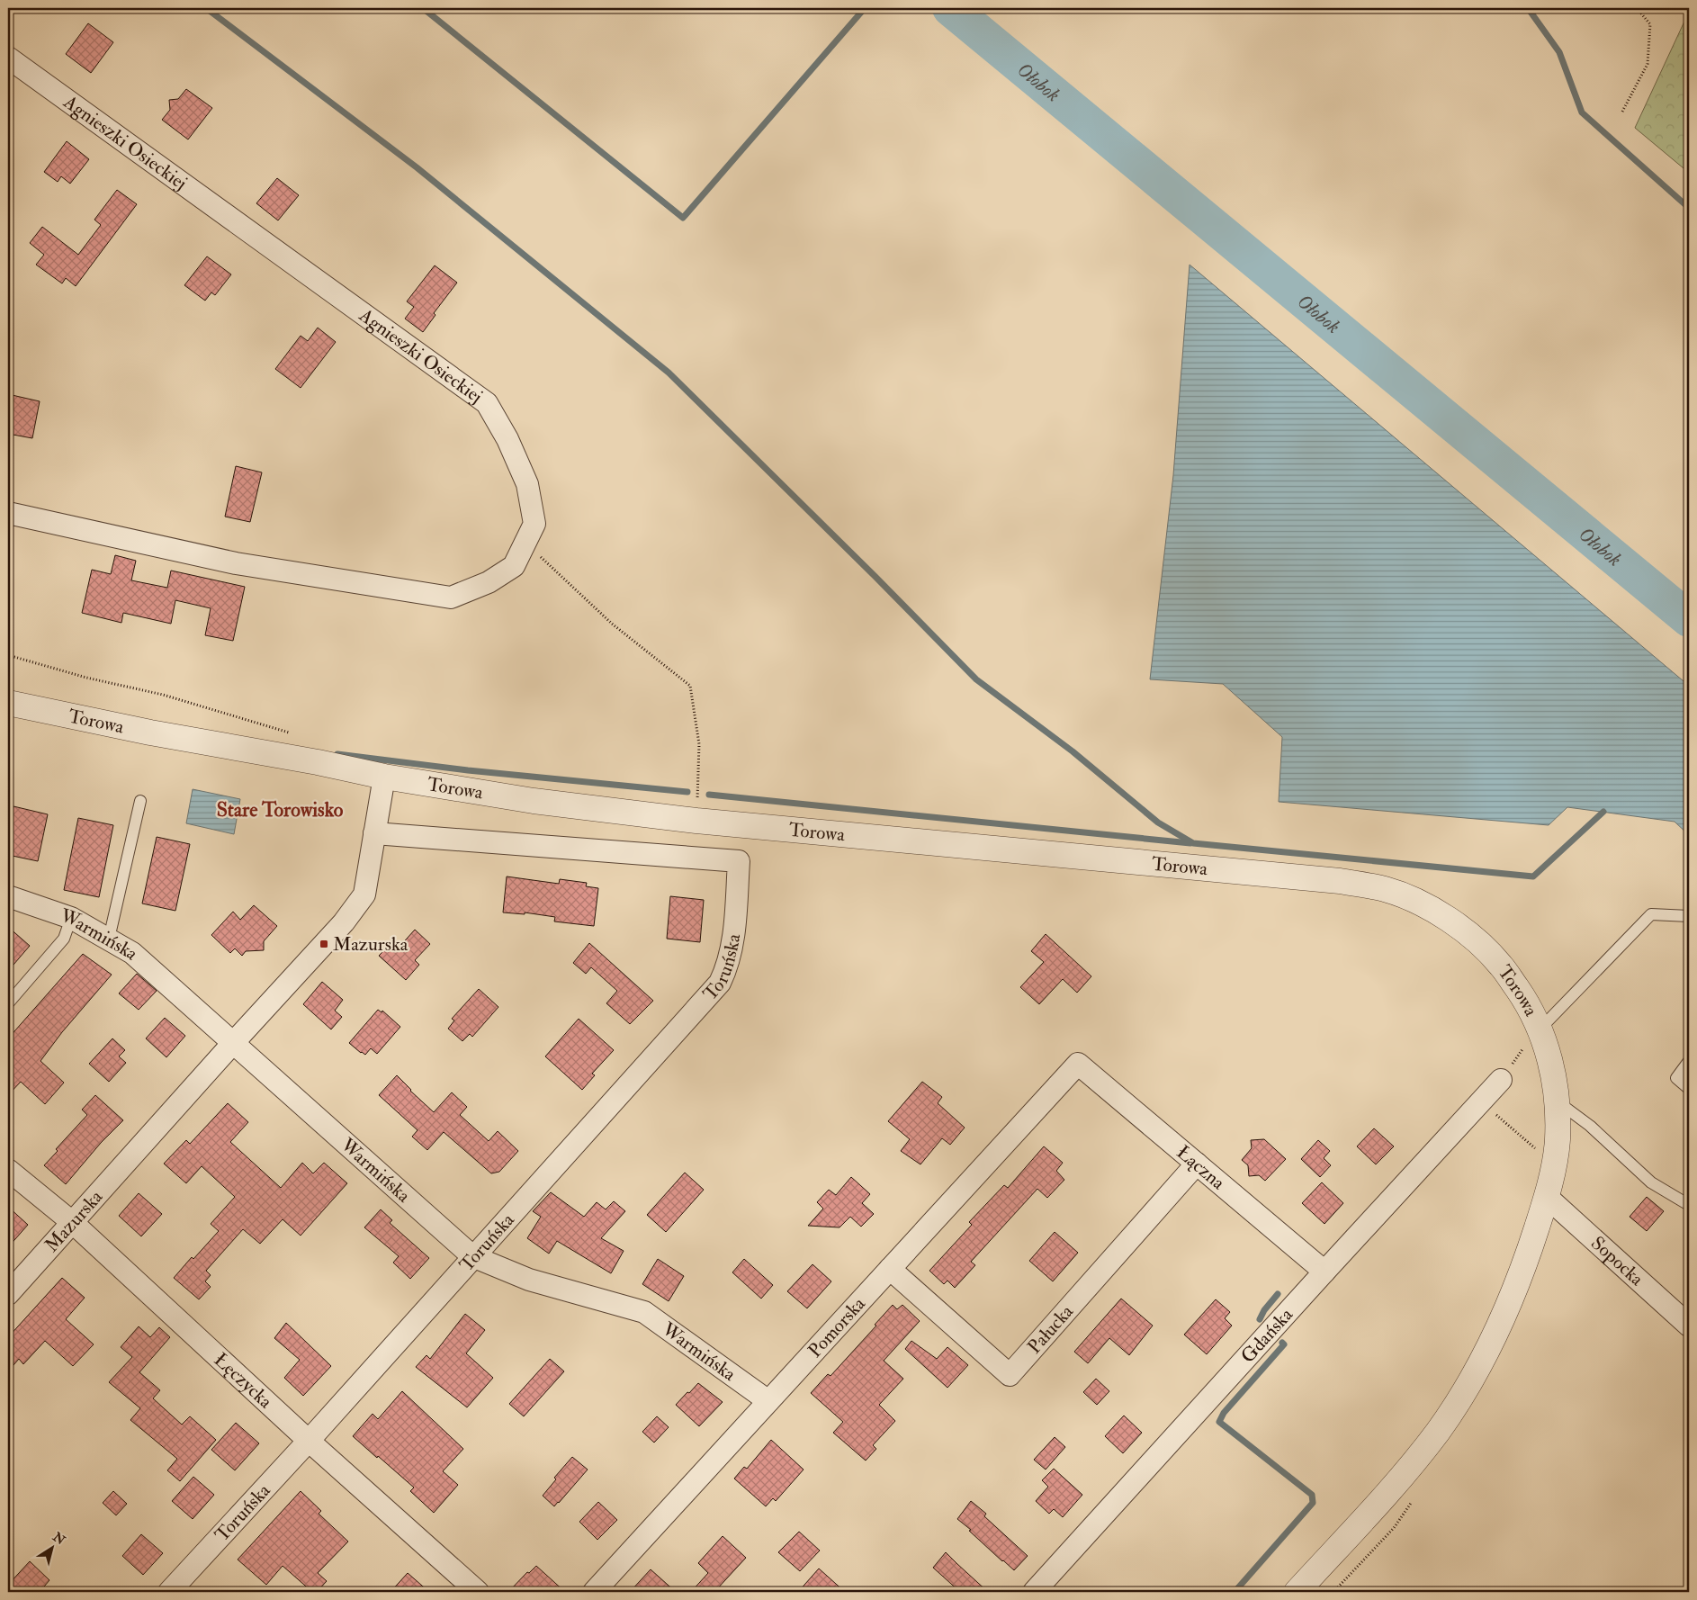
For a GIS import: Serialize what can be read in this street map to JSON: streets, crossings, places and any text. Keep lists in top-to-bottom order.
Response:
{
  "streets": {
    "street": [
      "Agnieszki Osieckiej",
      "Torowa",
      "Warmińska",
      "Toruńska",
      "Łączna",
      "Mazurska",
      "Sopocka",
      "Pomorska",
      "Pałucka",
      "Gdańska",
      "Łęczycka"
    ]
  },
  "crossings": [
    ["Torowa", "Mazurska"],
    ["Torowa", "Sopocka"],
    ["Warmińska", "Toruńska"],
    ["Warmińska", "Mazurska"],
    ["Warmińska", "Pomorska"],
    ["Toruńska", "Mazurska"],
    ["Toruńska", "Łęczycka"],
    ["Łączna", "Pomorska"],
    ["Łączna", "Pałucka"],
    ["Łączna", "Gdańska"],
    ["Mazurska", "Łęczycka"],
    ["Pomorska", "Pałucka"]
  ],
  "districts": ["Stare Torowisko"],
  "water": ["Ołobok"],
  "places": {
    "transit": ["Mazurska"]
  },
  "north": "top right"
}
